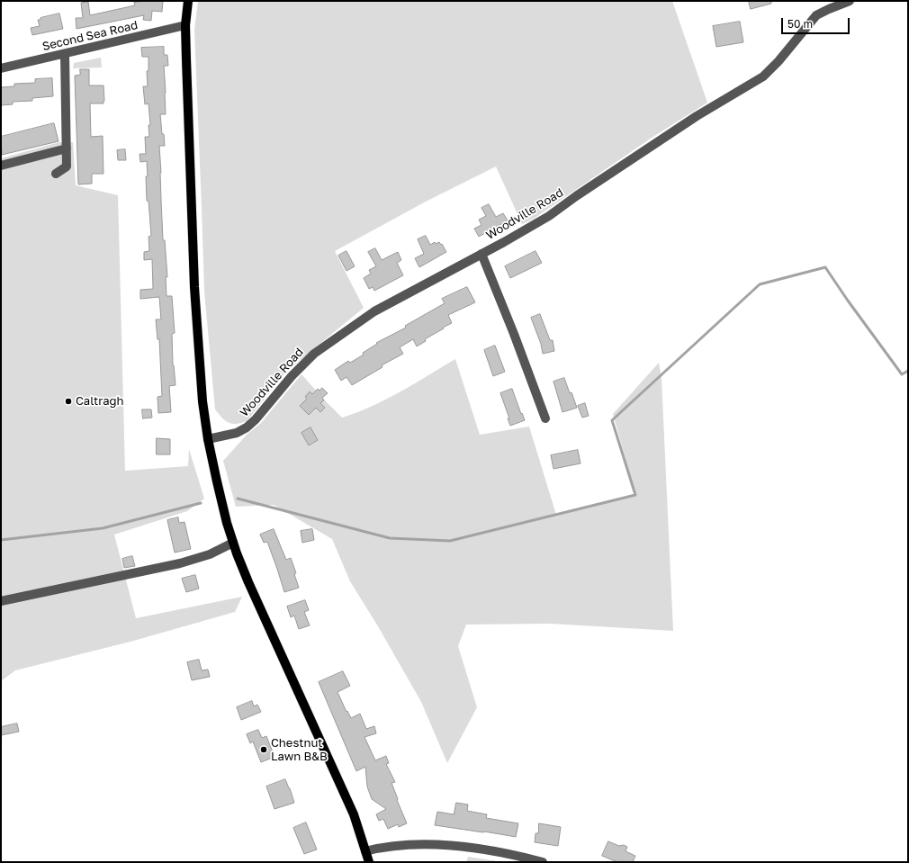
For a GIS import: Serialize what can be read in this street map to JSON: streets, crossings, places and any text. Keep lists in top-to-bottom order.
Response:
{
  "streets": {
    "street": ["Second Sea Road", "Woodville Road"]
  },
  "places": ["Caltragh", "Chestnut Lawn B&B"],
  "scale_bar": "50 m"
}
